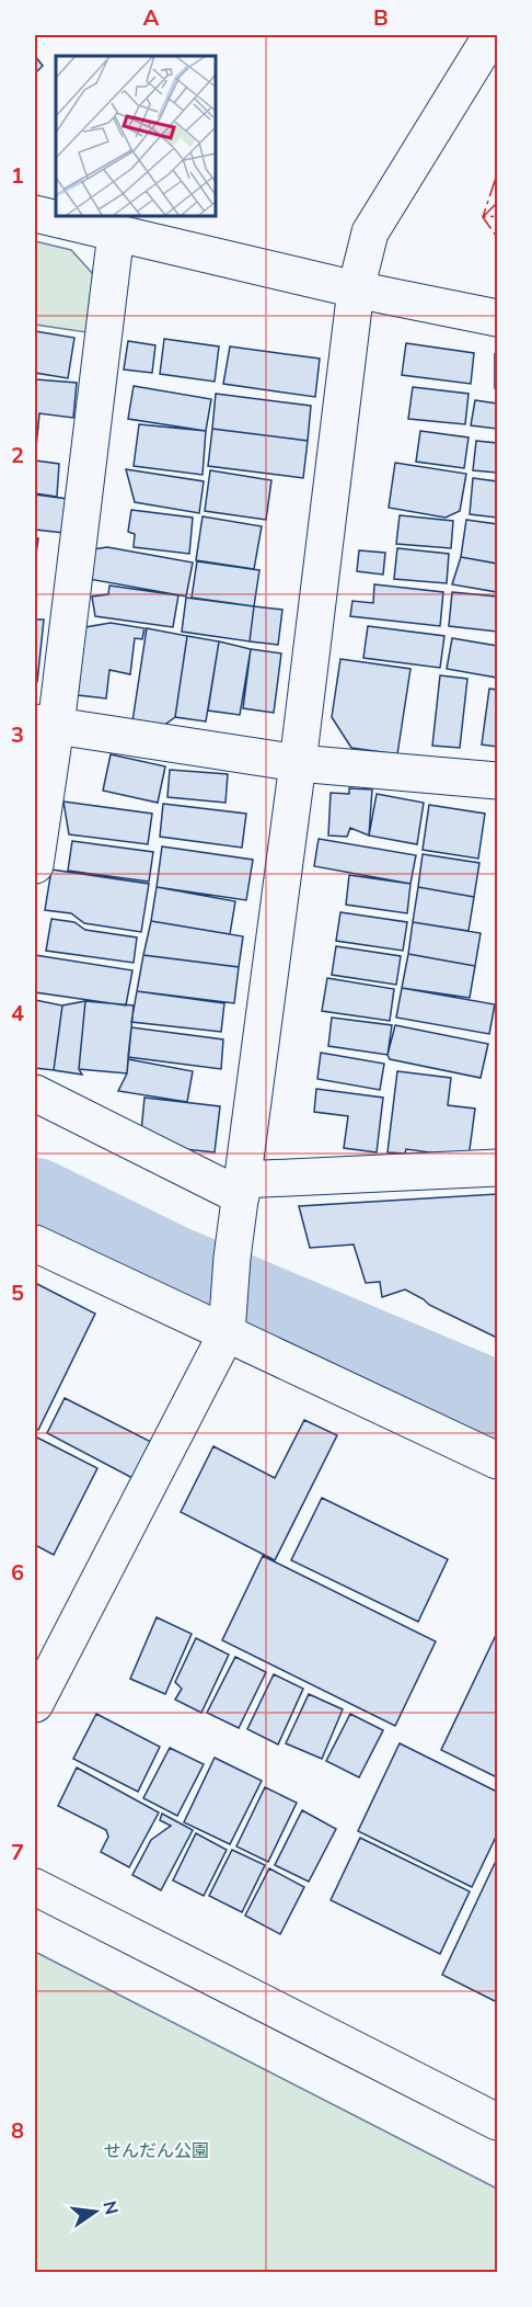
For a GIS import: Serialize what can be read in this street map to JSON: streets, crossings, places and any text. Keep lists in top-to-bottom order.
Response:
{
  "parks": ["せんだん公園"],
  "north": "right",
  "grid": {
    "columns": ["A", "B"],
    "rows": [
      "1",
      "2",
      "3",
      "4",
      "5",
      "6",
      "7",
      "8"
    ]
  }
}
